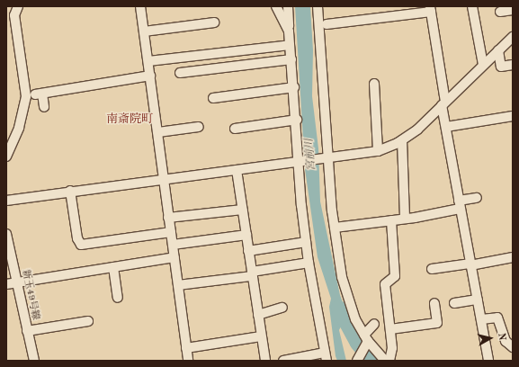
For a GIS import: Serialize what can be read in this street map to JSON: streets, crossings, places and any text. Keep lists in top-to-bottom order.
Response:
{
  "streets": {
    "street": ["新玉49号線"]
  },
  "districts": ["南斎院町"],
  "water": ["宮前川"],
  "north": "right"
}
